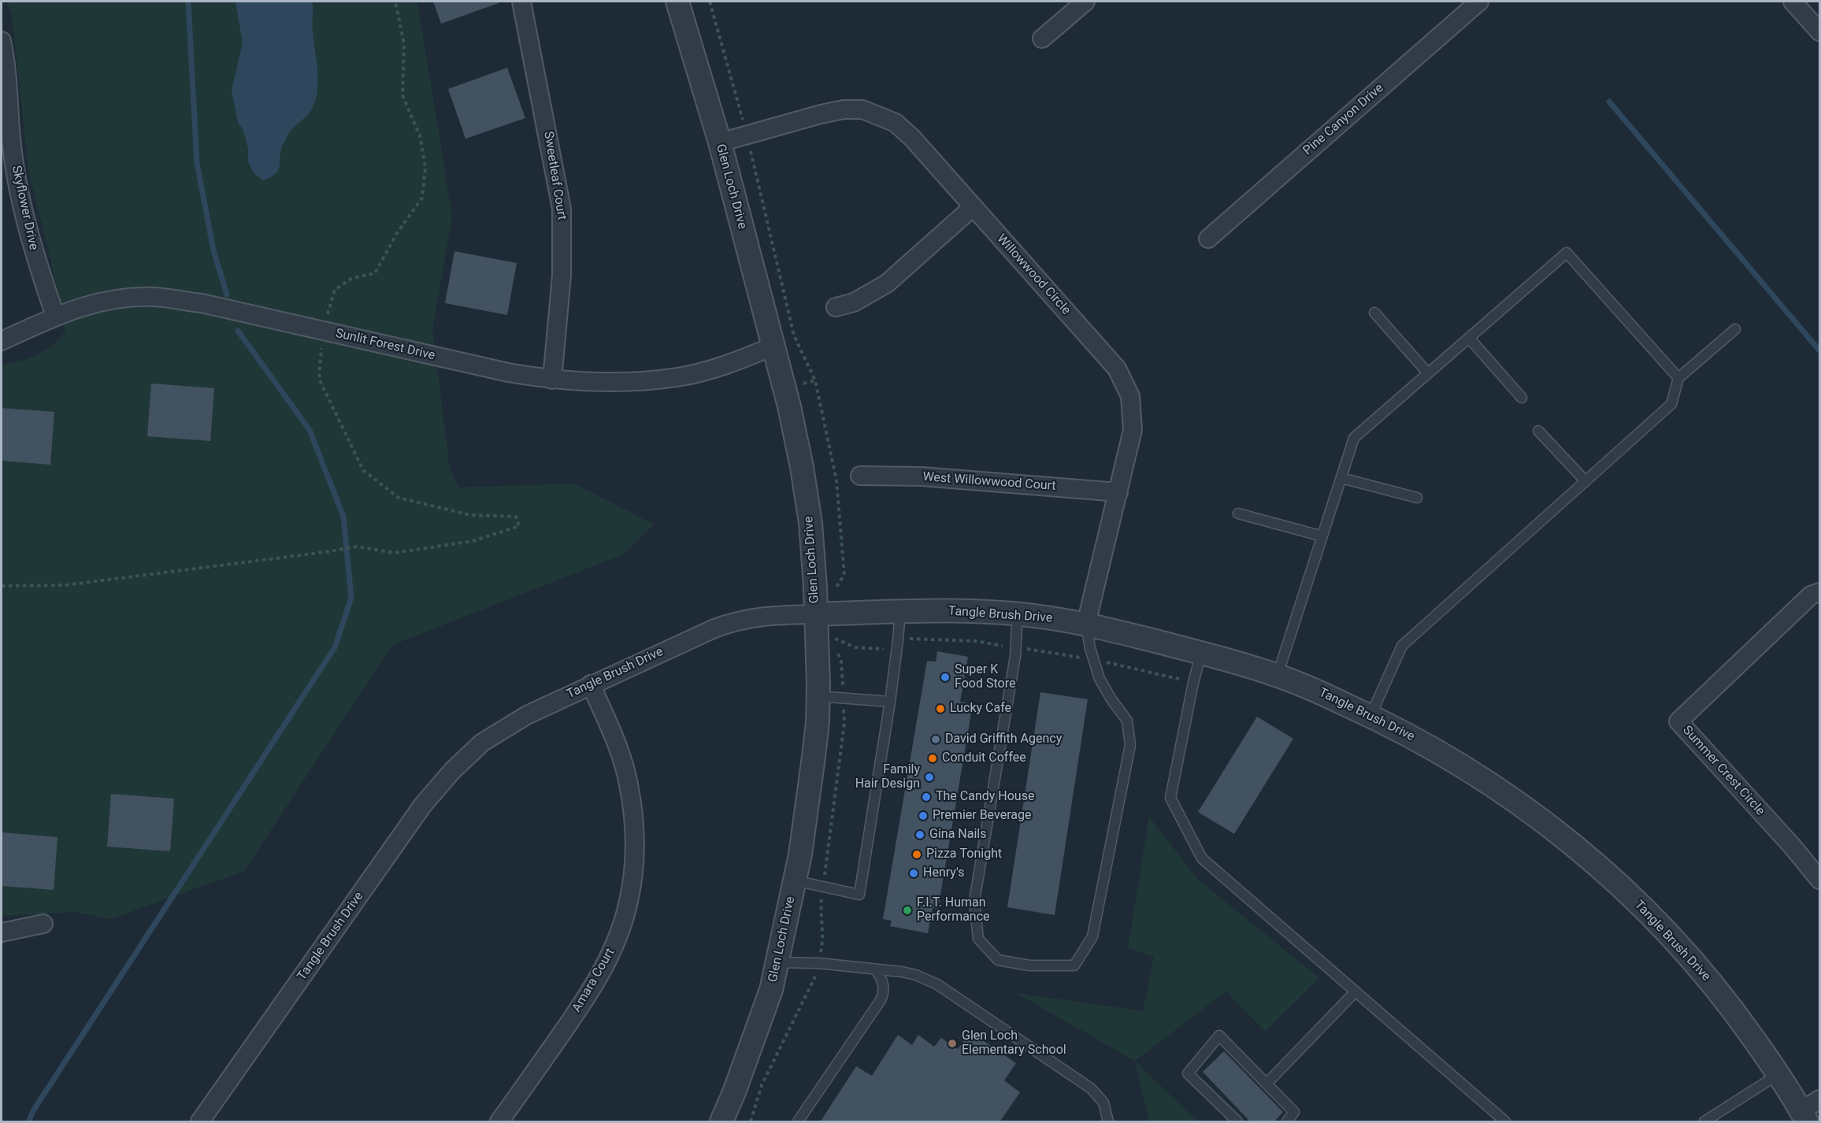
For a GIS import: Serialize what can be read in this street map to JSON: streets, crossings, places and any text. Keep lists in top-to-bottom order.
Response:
{
  "streets": {
    "street": [
      "Pine Canyon Drive",
      "Sweetleaf Court",
      "Glen Loch Drive",
      "Skyflower Drive",
      "Willowwood Circle",
      "Sunlit Forest Drive",
      "West Willowwood Court",
      "Tangle Brush Drive",
      "Summer Crest Circle",
      "Amara Court"
    ]
  },
  "crossings": [
    ["Sweetleaf Court", "Sunlit Forest Drive"],
    ["Glen Loch Drive", "Willowwood Circle"],
    ["Glen Loch Drive", "Sunlit Forest Drive"],
    ["Glen Loch Drive", "Tangle Brush Drive"],
    ["Skyflower Drive", "Sunlit Forest Drive"],
    ["Willowwood Circle", "West Willowwood Court"],
    ["Willowwood Circle", "Tangle Brush Drive"],
    ["Tangle Brush Drive", "Amara Court"]
  ],
  "places": [
    "Super K Food Store",
    "Lucky Cafe",
    "David Griffith Agency",
    "Conduit Coffee",
    "Family Hair Design",
    "The Candy House",
    "Premier Beverage",
    "Gina Nails",
    "Pizza Tonight",
    "Henry's",
    "F.I.T. Human Performance",
    "Glen Loch Elementary School"
  ]
}
